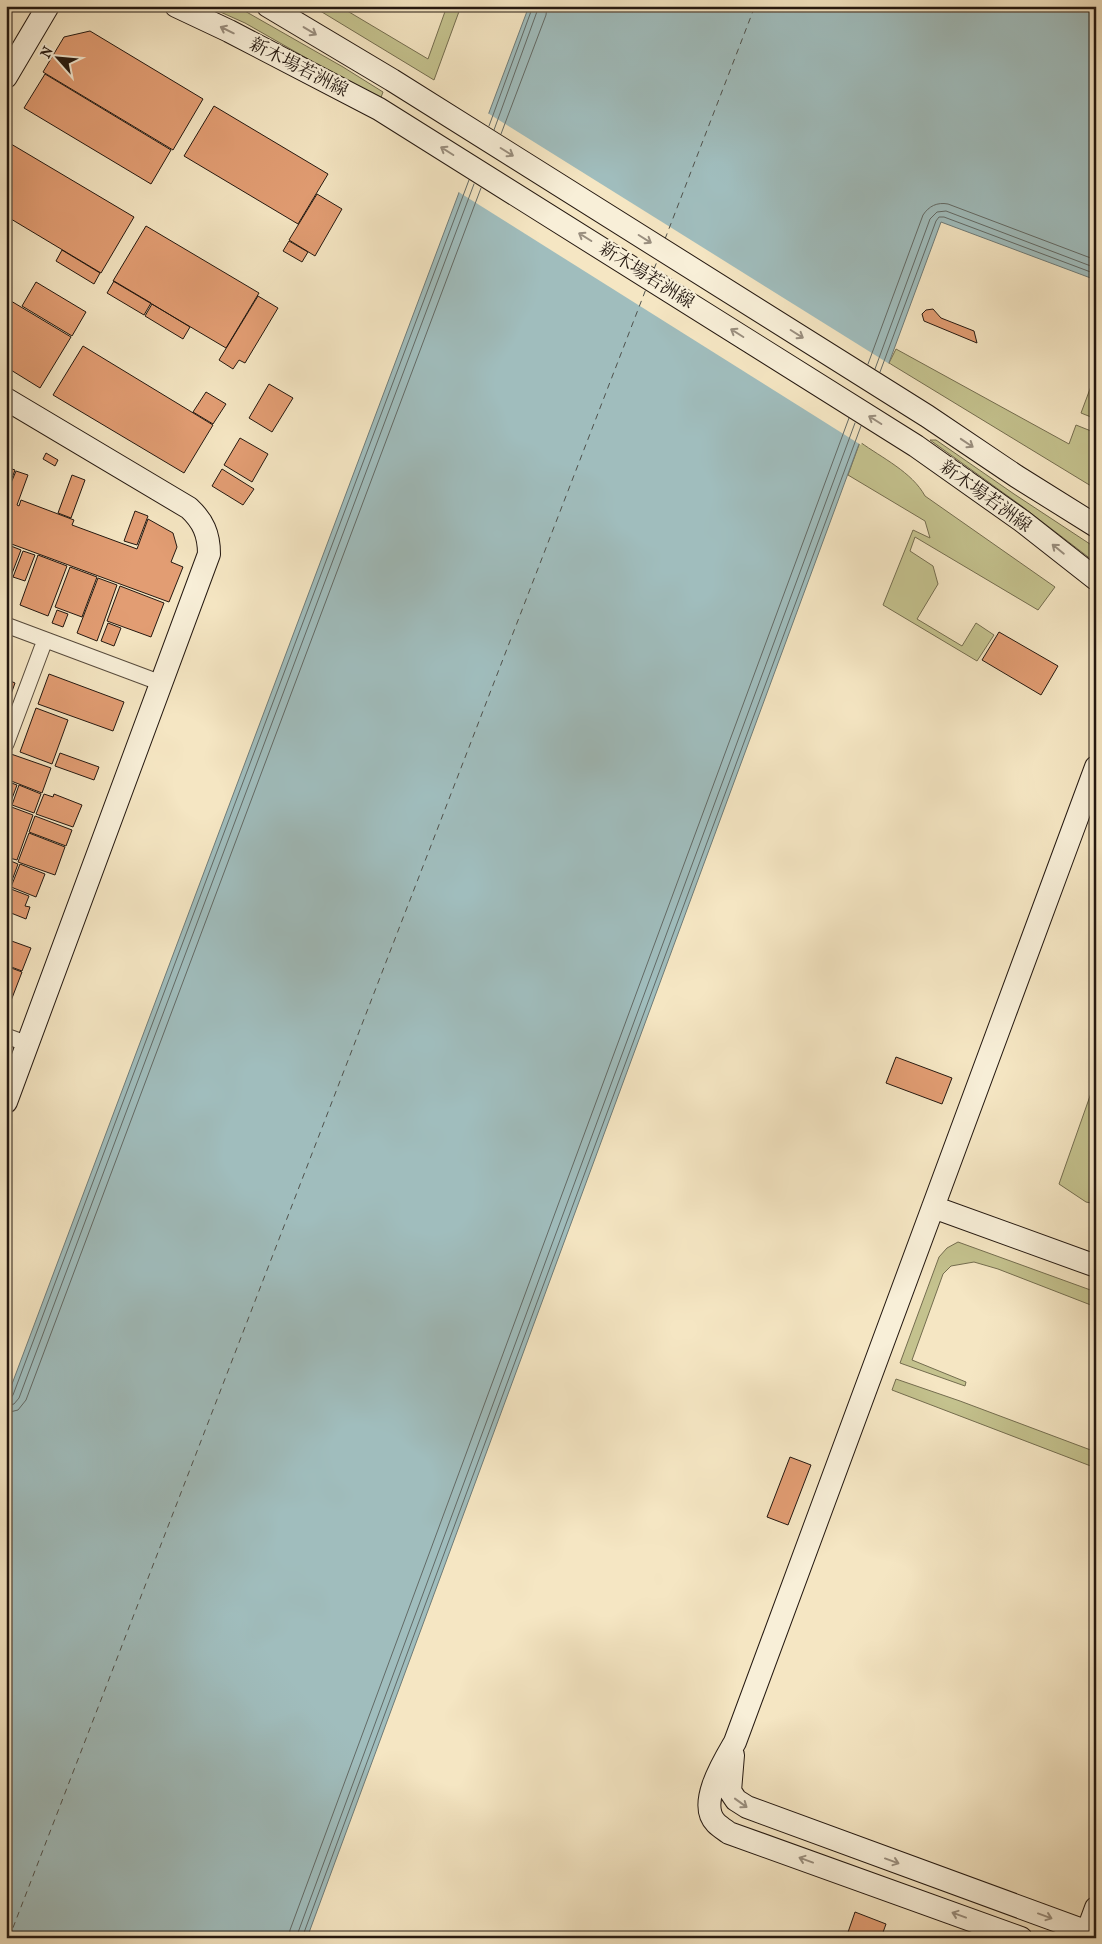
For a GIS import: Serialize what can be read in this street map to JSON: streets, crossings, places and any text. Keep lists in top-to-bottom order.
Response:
{
  "streets": {
    "street": ["新木場若洲線"]
  },
  "north": "top left"
}
